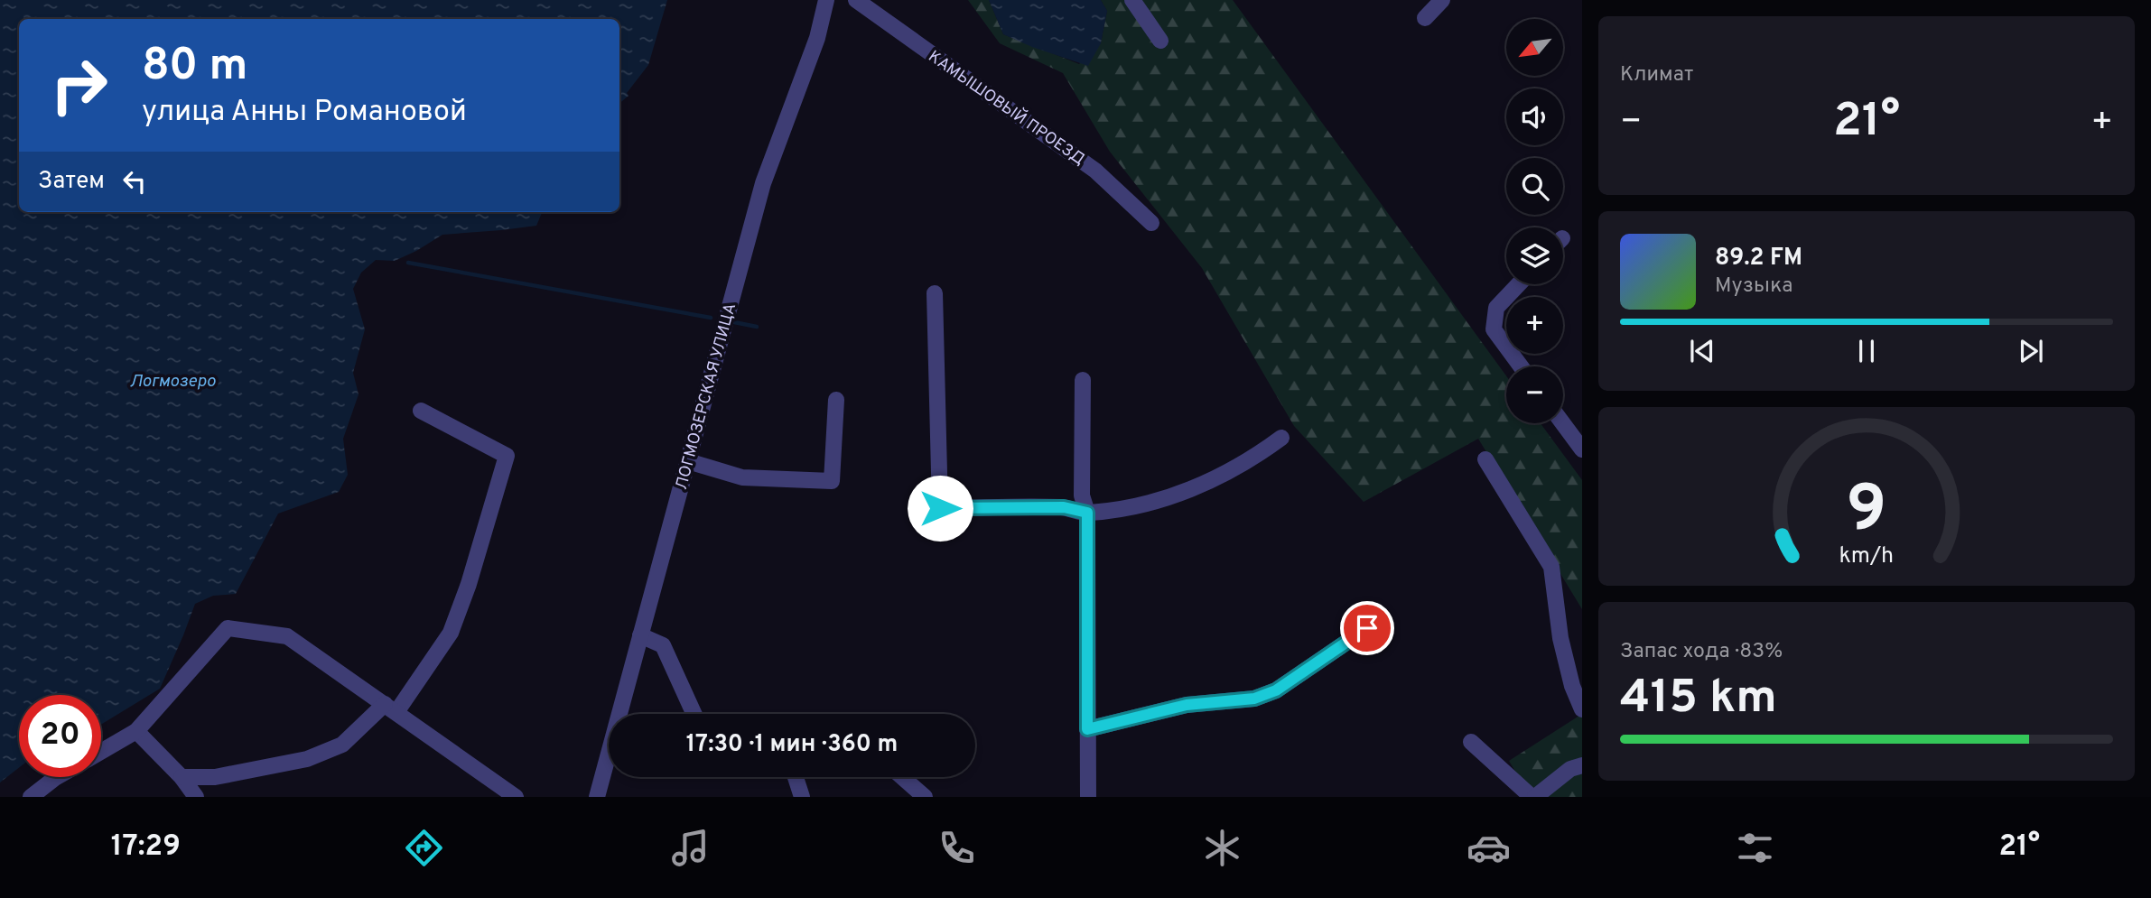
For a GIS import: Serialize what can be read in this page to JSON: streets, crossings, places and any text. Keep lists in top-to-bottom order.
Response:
{
  "streets": {
    "street": ["КАМЫШОВЫЙ ПРОЕЗД", "ЛОГМОЗЕРСКАЯ УЛИЦА"]
  },
  "water": ["Логмозеро"],
  "north": "bottom left",
  "page": {
    "tile": [
      "Климат",
      ["Запас хода · 83%", "415 km"]
    ],
    "map_buttons": ["+", "−"],
    "turn": ["80 m", "улица Анны Романовой"],
    "heat": ["−", "21°", "+"],
    "then": "Затем",
    "song": ["89.2 FM", "Музыка"],
    "limit": "20",
    "trip": "17:30 · 1 мин · 360 m",
    "tabs": ["17:29", "21°"],
    "gauge": ["9", "km/h"]
  }
}
